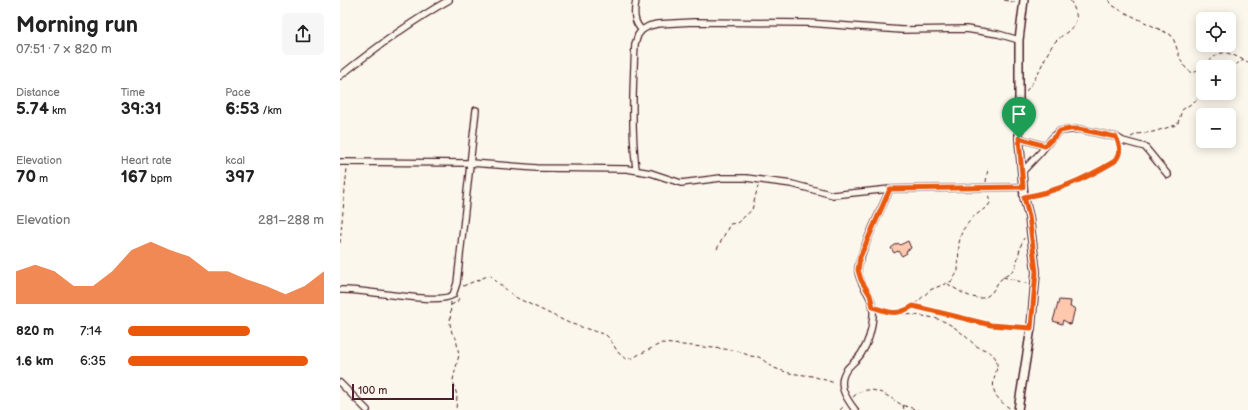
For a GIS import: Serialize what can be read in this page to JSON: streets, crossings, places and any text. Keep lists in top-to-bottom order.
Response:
{
  "scale_bar": "100 m",
  "page": {
    "heading": ["Morning run", "07:51 · 7 × 820 m"],
    "map_buttons": ["+", "−"],
    "stats": [
      ["Distance", "5.74 km"],
      ["Time", "39:31"],
      ["Pace", "6:53 /km"],
      ["Elevation", "70 m"],
      ["Heart rate", "167 bpm"],
      ["kcal", "397"]
    ],
    "chart": ["Elevation", "281–288 m"],
    "list": [
      {
        "name": "820 m",
        "note": "7:14"
      },
      {
        "name": "1.6 km",
        "note": "6:35"
      }
    ],
    "scale": "100 m"
  }
}
